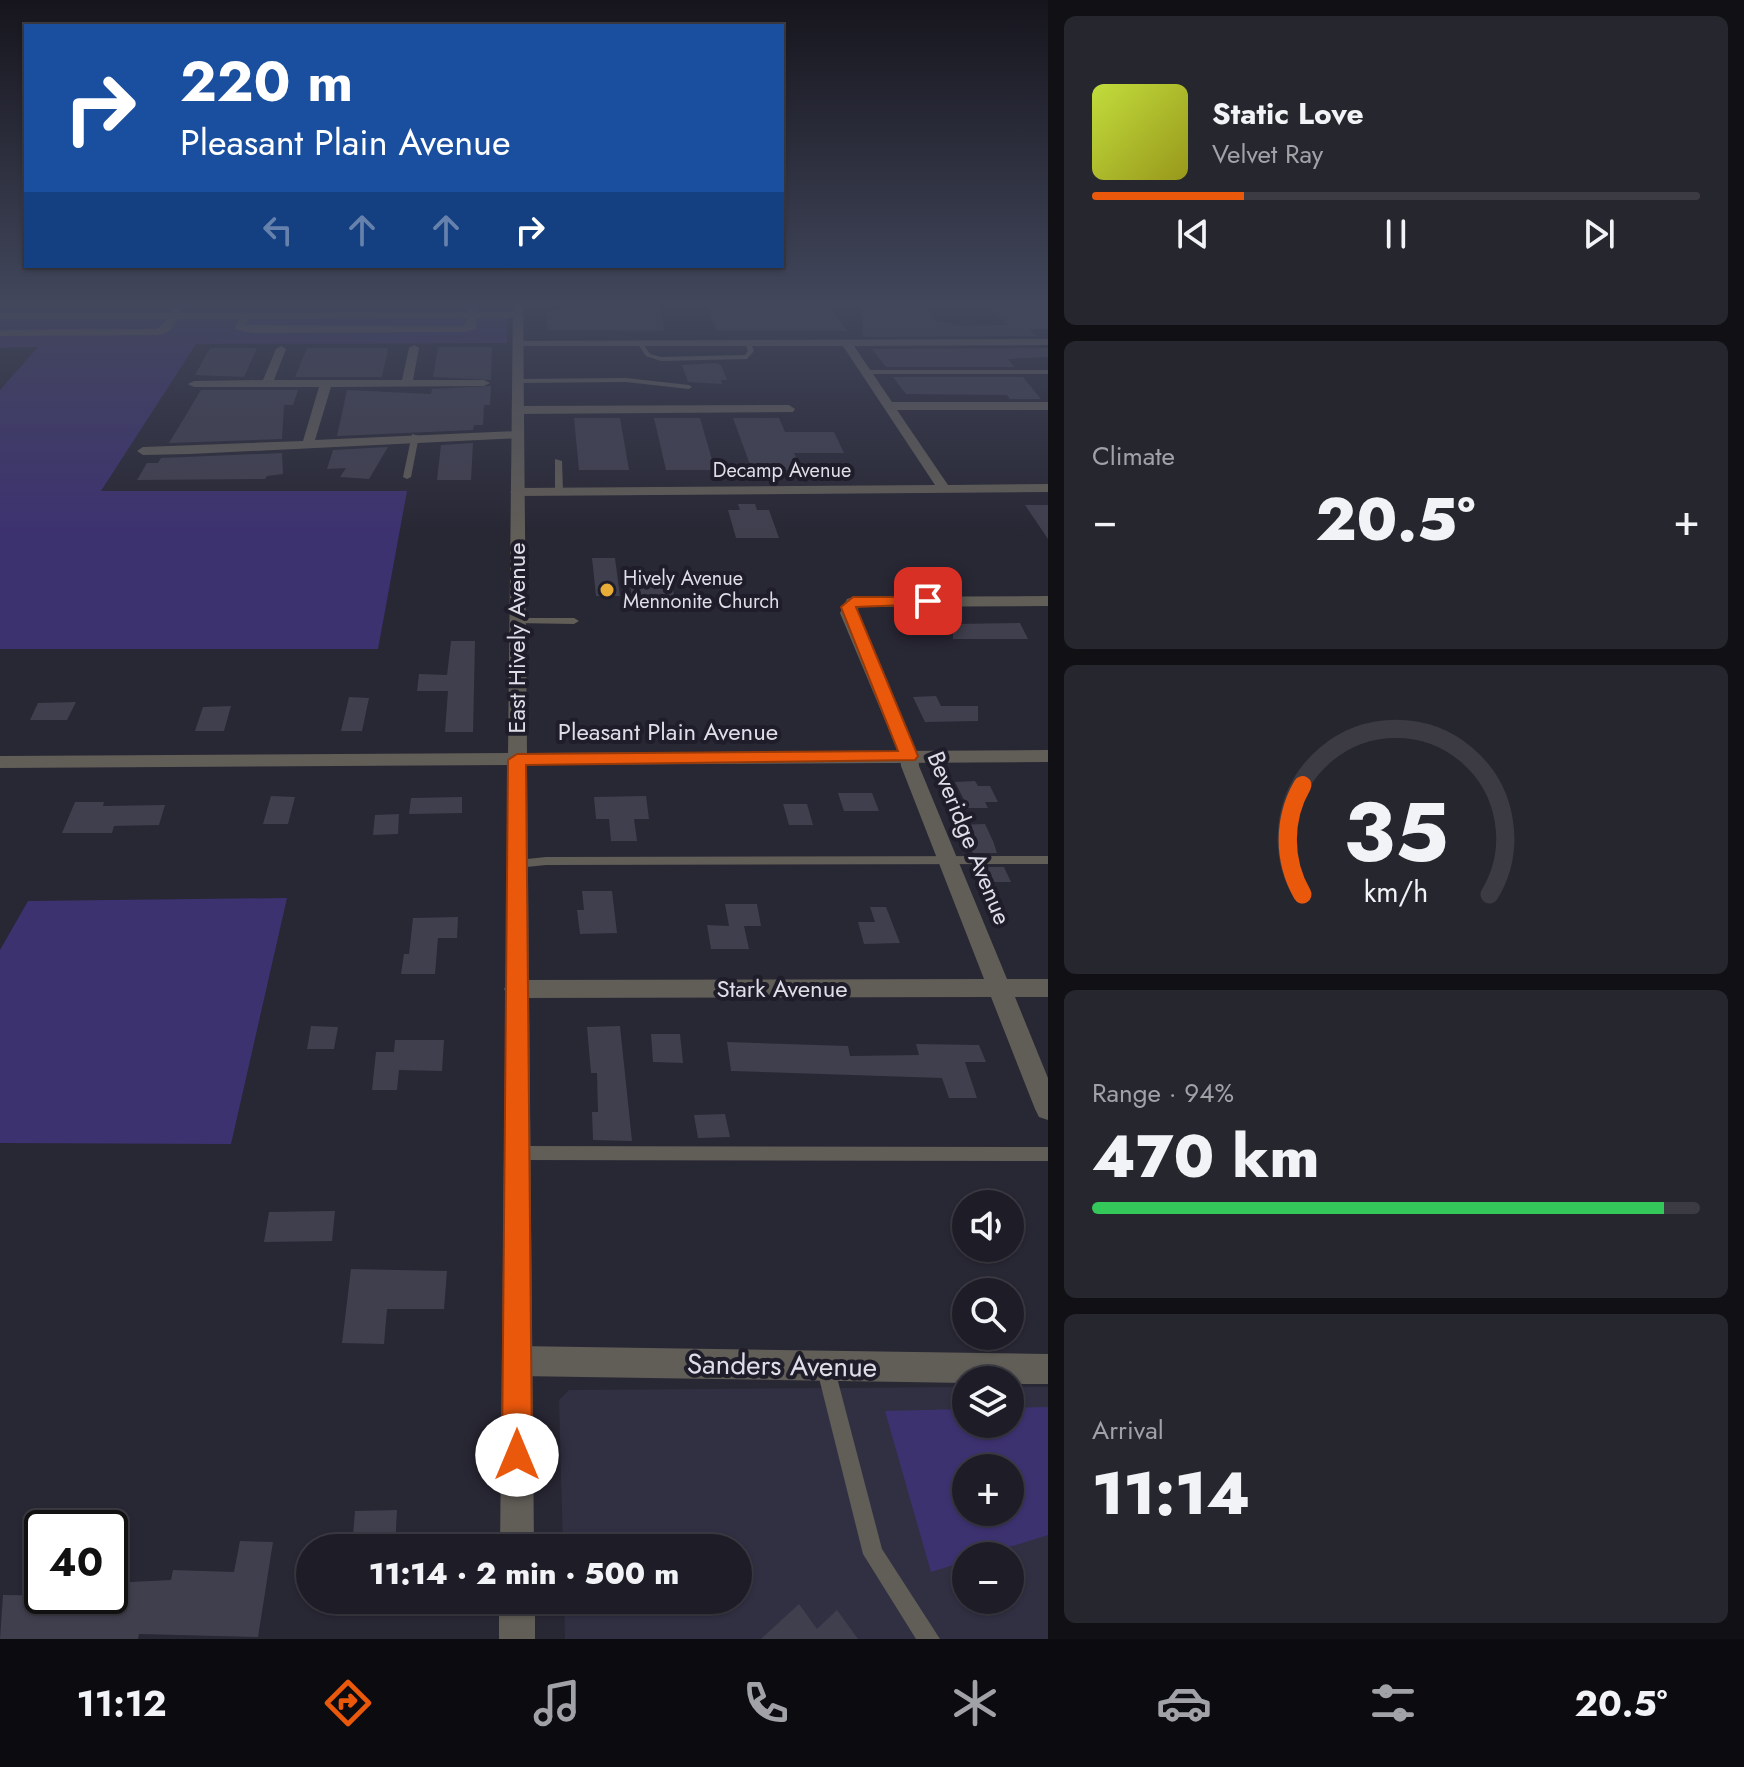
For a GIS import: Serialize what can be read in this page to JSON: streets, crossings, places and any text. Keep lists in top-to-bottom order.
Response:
{
  "streets": {
    "street": [
      "Decamp Avenue",
      "East Hively Avenue",
      "Pleasant Plain Avenue",
      "Beveridge Avenue",
      "Stark Avenue",
      "Sanders Avenue"
    ]
  },
  "crossings": [
    ["Decamp Avenue", "East Hively Avenue"],
    ["East Hively Avenue", "Pleasant Plain Avenue"],
    ["East Hively Avenue", "Stark Avenue"],
    ["East Hively Avenue", "Sanders Avenue"],
    ["Pleasant Plain Avenue", "Beveridge Avenue"],
    ["Beveridge Avenue", "Stark Avenue"]
  ],
  "places": ["Hively Avenue Mennonite Church"],
  "page": {
    "turn": ["220 m", "Pleasant Plain Avenue"],
    "song": ["Static Love", "Velvet Ray"],
    "tile": [
      "Climate",
      ["Range · 94%", "470 km"],
      ["Arrival", "11:14"]
    ],
    "heat": ["−", "20.5°", "+"],
    "map_buttons": ["+", "−"],
    "limit": "40",
    "trip": "11:14 · 2 min · 500 m",
    "tabs": ["11:12", "20.5°"],
    "gauge": ["35", "km/h"]
  }
}
